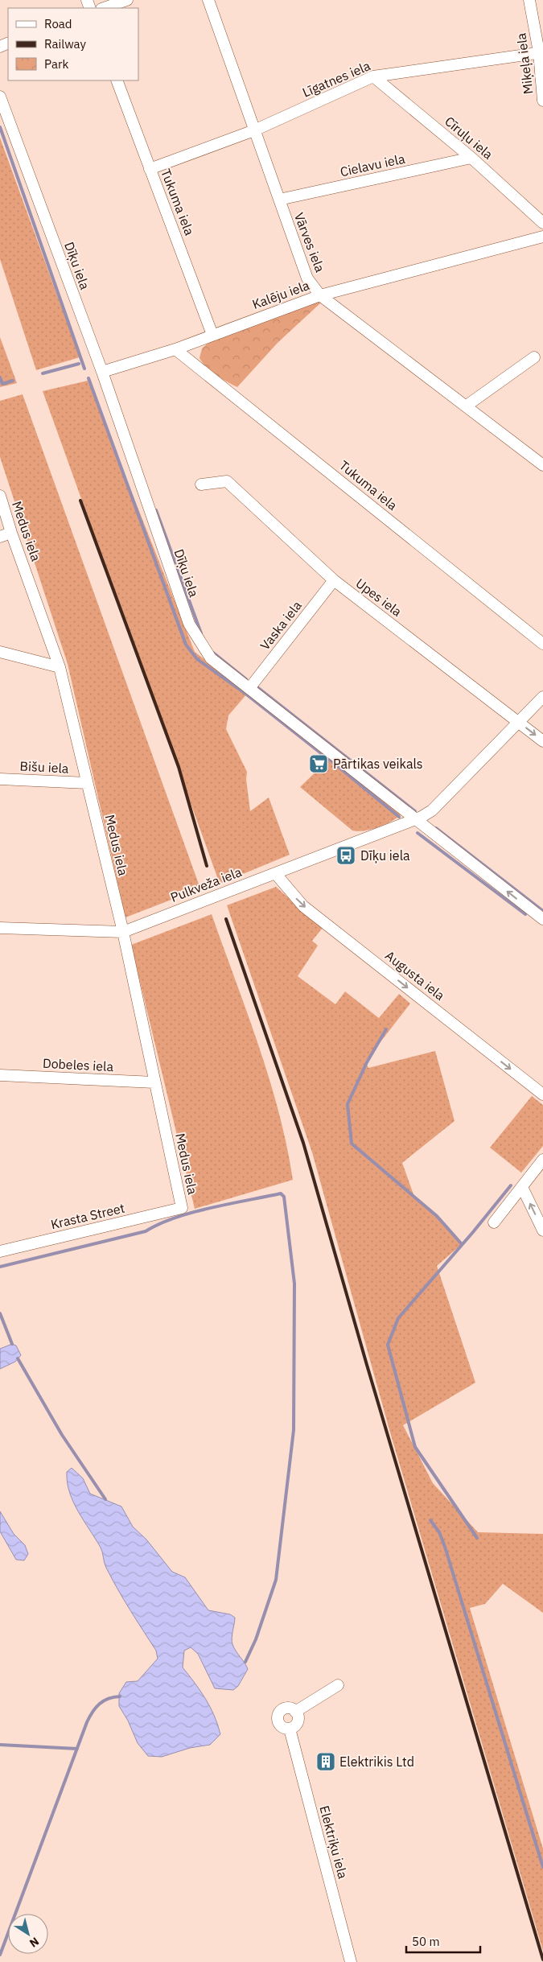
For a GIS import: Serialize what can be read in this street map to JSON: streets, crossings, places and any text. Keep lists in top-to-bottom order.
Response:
{
  "streets": {
    "street": [
      "Miķeļa iela",
      "Līgatnes iela",
      "Cīruļu iela",
      "Cielavu iela",
      "Tukuma iela",
      "Vārves iela",
      "Dīķu iela",
      "Kalēju iela",
      "Medus iela",
      "Upes iela",
      "Vaska iela",
      "Bišu iela",
      "Pulkveža iela",
      "Augusta iela",
      "Dobeles iela",
      "Krasta Street",
      "Elektriķu iela"
    ]
  },
  "crossings": [
    ["Miķeļa iela", "Līgatnes iela"],
    ["Līgatnes iela", "Cīruļu iela"],
    ["Līgatnes iela", "Tukuma iela"],
    ["Līgatnes iela", "Vārves iela"],
    ["Cīruļu iela", "Cielavu iela"],
    ["Cielavu iela", "Vārves iela"],
    ["Tukuma iela", "Kalēju iela"],
    ["Vārves iela", "Kalēju iela"],
    ["Dīķu iela", "Kalēju iela"],
    ["Dīķu iela", "Vaska iela"],
    ["Dīķu iela", "Pulkveža iela"],
    ["Medus iela", "Bišu iela"],
    ["Medus iela", "Pulkveža iela"],
    ["Medus iela", "Dobeles iela"],
    ["Medus iela", "Krasta Street"],
    ["Upes iela", "Vaska iela"],
    ["Upes iela", "Pulkveža iela"],
    ["Pulkveža iela", "Augusta iela"]
  ],
  "one_way": ["Augusta iela"],
  "places": {
    "supermarket": ["Pārtikas veikals"],
    "bus stop": ["Dīķu iela"],
    "building": ["Elektrikis Ltd"]
  },
  "legend": ["Road", "Railway", "Park"],
  "scale_bar": "50 m",
  "north": "bottom right"
}
